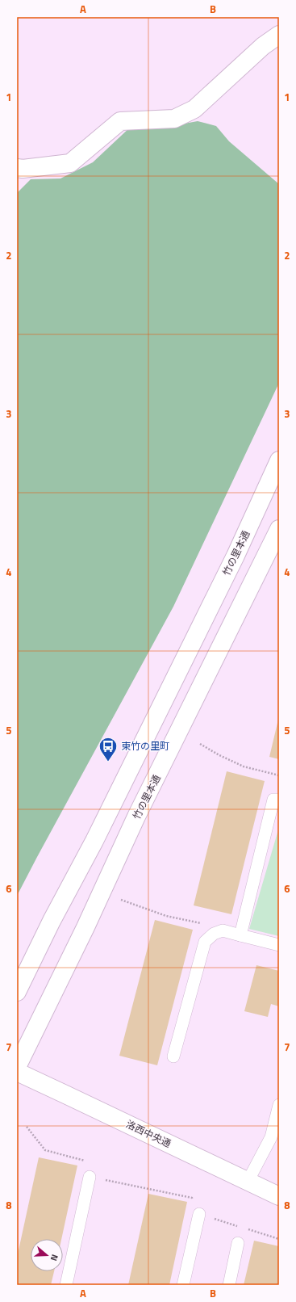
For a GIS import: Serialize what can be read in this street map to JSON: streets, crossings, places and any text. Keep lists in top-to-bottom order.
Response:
{
  "streets": {
    "street": ["竹の里本通", "洛西中央通"]
  },
  "places": {
    "bus stop": ["東竹の里町"]
  },
  "north": "right",
  "grid": {
    "columns": ["A", "B"],
    "rows": [
      "1",
      "2",
      "3",
      "4",
      "5",
      "6",
      "7",
      "8"
    ]
  }
}
